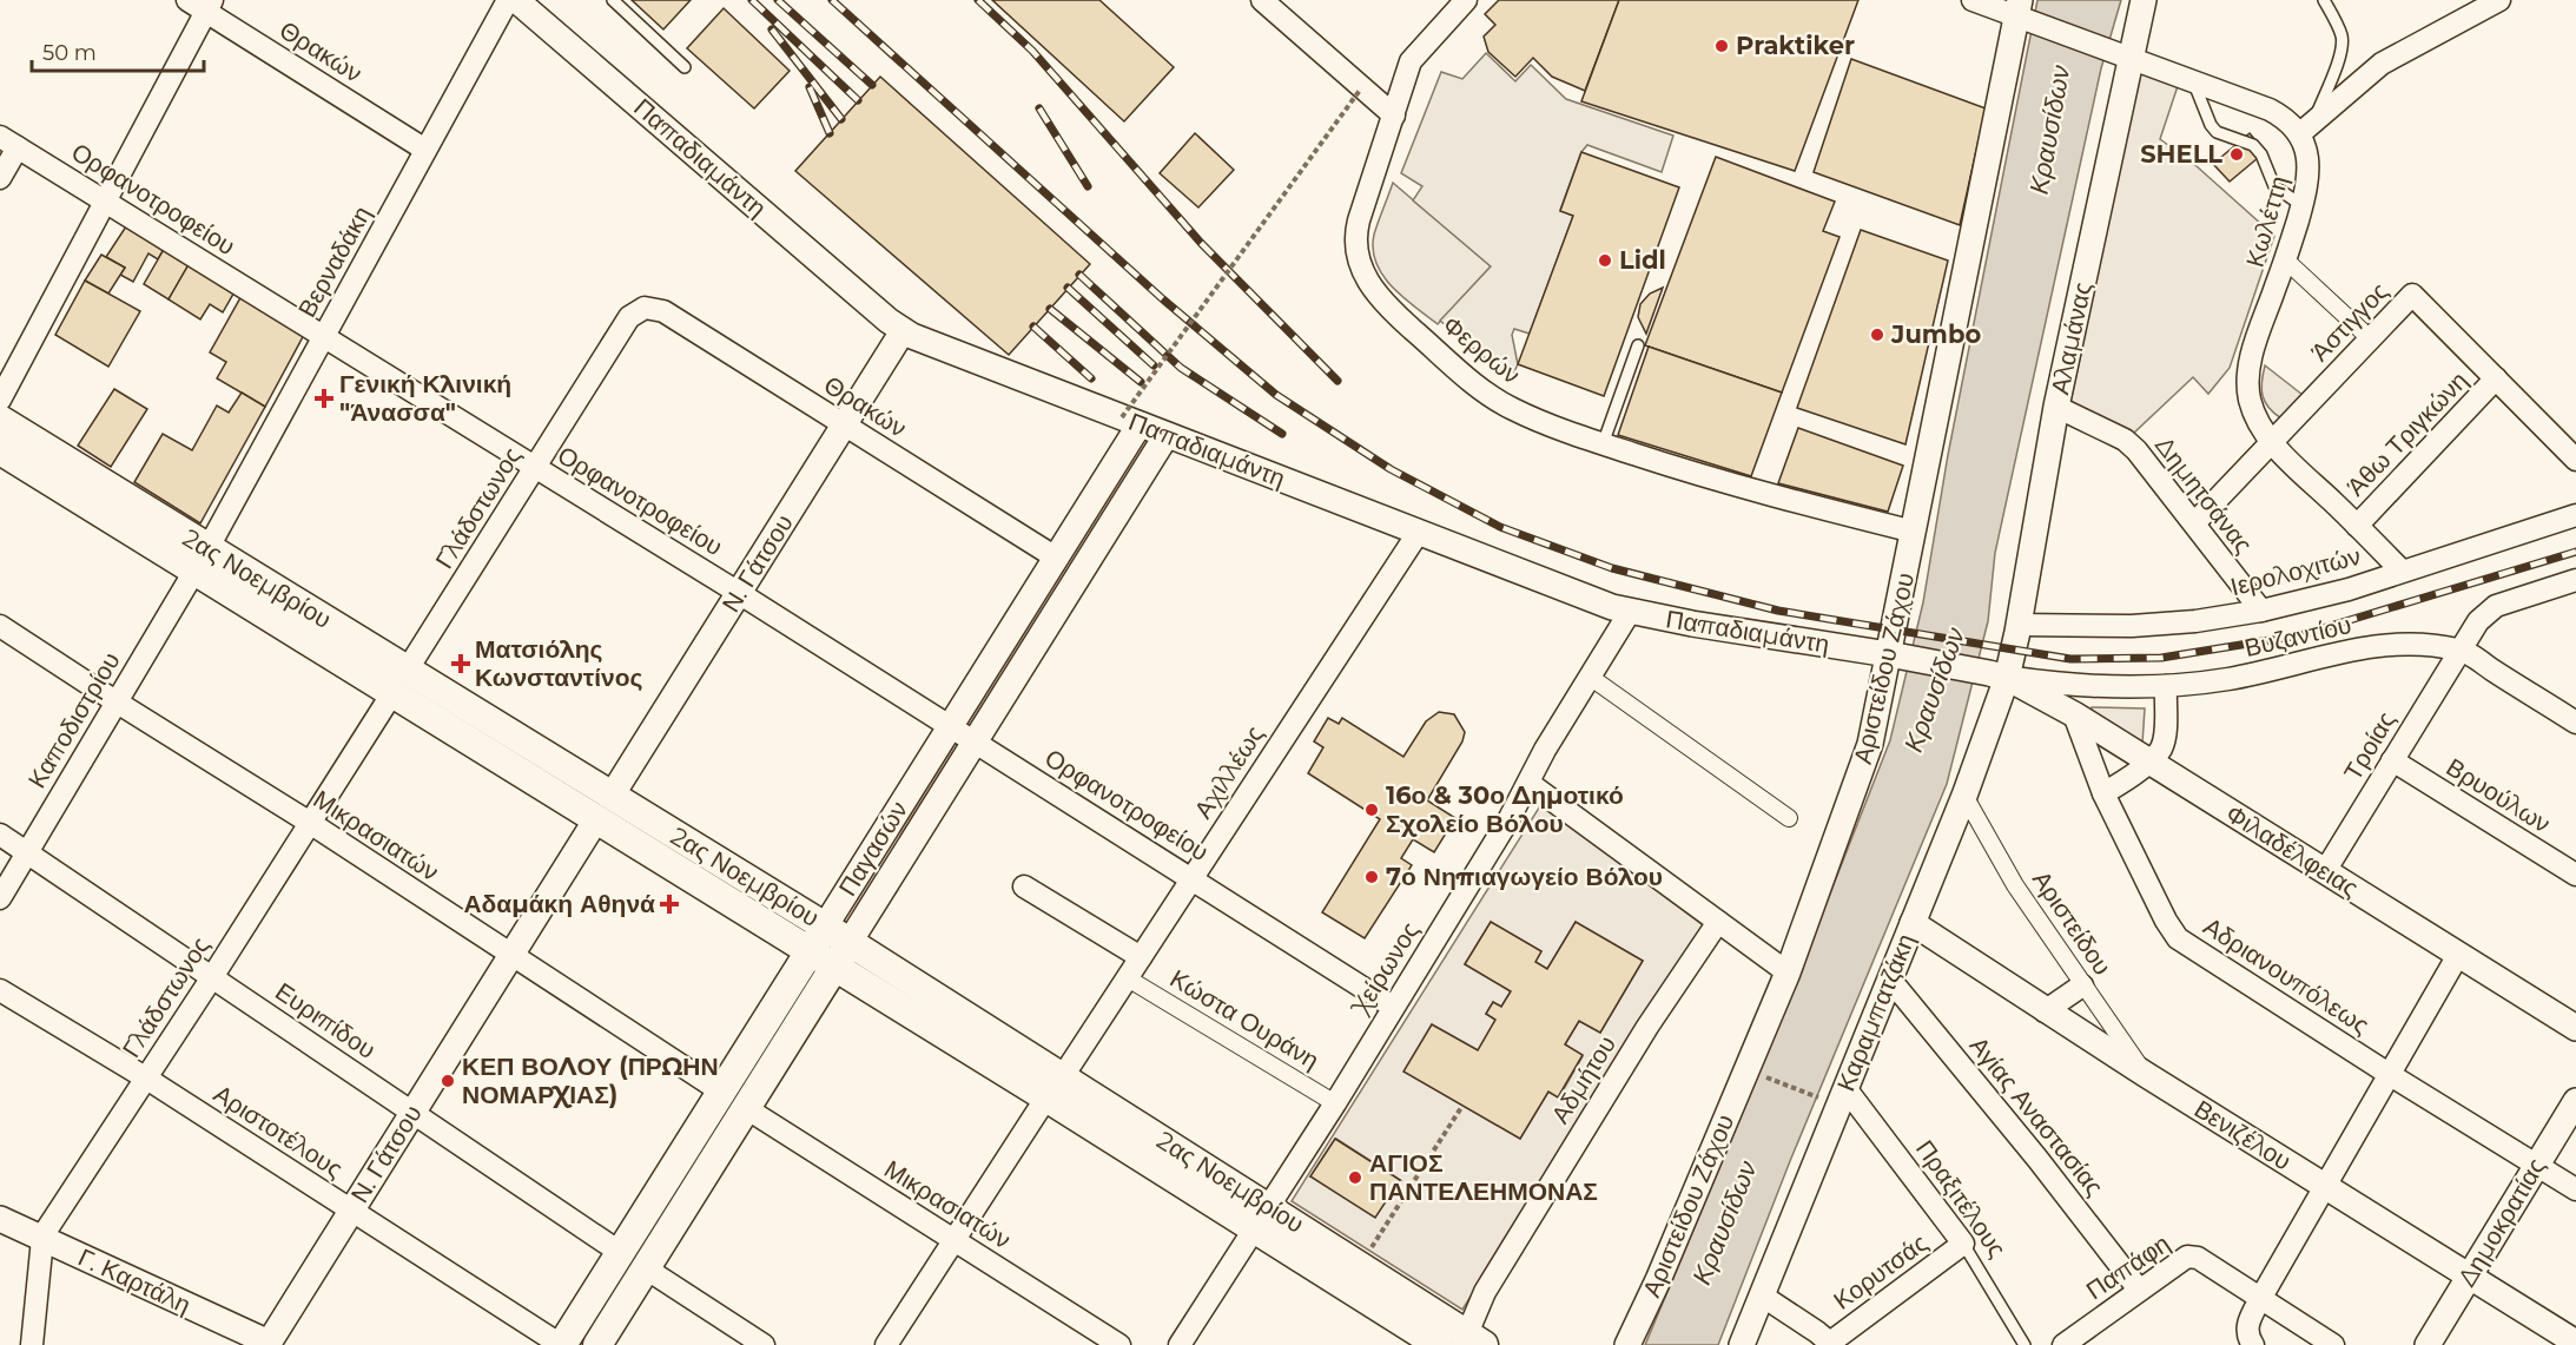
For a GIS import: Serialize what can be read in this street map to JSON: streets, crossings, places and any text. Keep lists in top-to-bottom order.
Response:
{
  "streets": {
    "main road": ["2ας Νοεμβρίου", "Παγασών"],
    "street": [
      "Θρακών",
      "Παπαδιαμάντη",
      "Ορφανοτροφείου",
      "Κωλέττη",
      "Βερναδάκη",
      "Άστιγγος",
      "Αλαμάνας",
      "Φερρών",
      "Άθω Τριγκώνη",
      "Δημητσάνας",
      "Γλάδστωνος",
      "Ν. Γάτσου",
      "Ιερολοχιτών",
      "Βυζαντίου",
      "Αριστείδου Ζάχου",
      "Καποδιστρίου",
      "Τροίας",
      "Αχιλλέως",
      "Βρυούλων",
      "Μικρασιατών",
      "Φιλαδέλφειας",
      "Αριστείδου",
      "Χείρωνος",
      "Αδριανουπόλεως",
      "Καραμπατζάκη",
      "Κώστα Ουράνη",
      "Ευριπίδου",
      "Αδμήτου",
      "Αγίας Αναστασίας",
      "Αριστοτέλους",
      "Βενιζέλου",
      "Πραξιτέλους",
      "Δημοκρατίας",
      "Παπάφη",
      "Κορυτσάς",
      "Γ. Καρτάλη"
    ]
  },
  "crossings": [
    ["Θρακών", "Βερναδάκη"],
    ["Θρακών", "Γλάδστωνος"],
    ["Θρακών", "Ν. Γάτσου"],
    ["Θρακών", "Παγασών"],
    ["Παπαδιαμάντη", "Αλαμάνας"],
    ["Παπαδιαμάντη", "Ν. Γάτσου"],
    ["Παπαδιαμάντη", "Βυζαντίου"],
    ["Παπαδιαμάντη", "Αριστείδου Ζάχου"],
    ["Παπαδιαμάντη", "Αχιλλέως"],
    ["Παπαδιαμάντη", "Παγασών"],
    ["Παπαδιαμάντη", "Φιλαδέλφειας"],
    ["Παπαδιαμάντη", "Χείρωνος"],
    ["Παπαδιαμάντη", "Καραμπατζάκη"],
    ["Ορφανοτροφείου", "Βερναδάκη"],
    ["Ορφανοτροφείου", "Γλάδστωνος"],
    ["Ορφανοτροφείου", "Ν. Γάτσου"],
    ["Ορφανοτροφείου", "Αχιλλέως"],
    ["Ορφανοτροφείου", "Παγασών"],
    ["Ορφανοτροφείου", "Χείρωνος"],
    ["Κωλέττη", "Άστιγγος"],
    ["Κωλέττη", "Άθω Τριγκώνη"],
    ["Κωλέττη", "Ιερολοχιτών"],
    ["Βερναδάκη", "2ας Νοεμβρίου"],
    ["Βερναδάκη", "Καποδιστρίου"],
    ["Άστιγγος", "Άθω Τριγκώνη"],
    ["Άστιγγος", "Δημητσάνας"],
    ["Αλαμάνας", "Δημητσάνας"],
    ["Αλαμάνας", "Ιερολοχιτών"],
    ["Αλαμάνας", "Βυζαντίου"],
    ["Αλαμάνας", "Φιλαδέλφειας"],
    ["Αλαμάνας", "Καραμπατζάκη"],
    ["Φερρών", "Αριστείδου Ζάχου"],
    ["Δημητσάνας", "Ιερολοχιτών"],
    ["Γλάδστωνος", "2ας Νοεμβρίου"],
    ["Γλάδστωνος", "Μικρασιατών"],
    ["Γλάδστωνος", "Ευριπίδου"],
    ["Γλάδστωνος", "Αριστοτέλους"],
    ["Γλάδστωνος", "Γ. Καρτάλη"],
    ["Ν. Γάτσου", "2ας Νοεμβρίου"],
    ["Ν. Γάτσου", "Μικρασιατών"],
    ["Ν. Γάτσου", "Ευριπίδου"],
    ["Ν. Γάτσου", "Αριστοτέλους"],
    ["Ν. Γάτσου", "Γ. Καρτάλη"],
    ["2ας Νοεμβρίου", "Καποδιστρίου"],
    ["2ας Νοεμβρίου", "Αχιλλέως"],
    ["2ας Νοεμβρίου", "Παγασών"],
    ["2ας Νοεμβρίου", "Χείρωνος"],
    ["2ας Νοεμβρίου", "Αδμήτου"],
    ["Βυζαντίου", "Τροίας"],
    ["Βυζαντίου", "Φιλαδέλφειας"],
    ["Βυζαντίου", "Καραμπατζάκη"],
    ["Καποδιστρίου", "Μικρασιατών"],
    ["Καποδιστρίου", "Ευριπίδου"],
    ["Τροίας", "Βρυούλων"],
    ["Τροίας", "Φιλαδέλφειας"],
    ["Αχιλλέως", "Μικρασιατών"],
    ["Αχιλλέως", "Κώστα Ουράνη"],
    ["Μικρασιατών", "Παγασών"],
    ["Παγασών", "Ευριπίδου"],
    ["Παγασών", "Αριστοτέλους"],
    ["Φιλαδέλφειας", "Αδριανουπόλεως"],
    ["Φιλαδέλφειας", "Καραμπατζάκη"],
    ["Αριστείδου", "Καραμπατζάκη"],
    ["Αριστείδου", "Βενιζέλου"],
    ["Χείρωνος", "Κώστα Ουράνη"],
    ["Αδριανουπόλεως", "Δημοκρατίας"],
    ["Καραμπατζάκη", "Αγίας Αναστασίας"],
    ["Καραμπατζάκη", "Βενιζέλου"],
    ["Καραμπατζάκη", "Πραξιτέλους"],
    ["Αγίας Αναστασίας", "Παπάφη"],
    ["Βενιζέλου", "Δημοκρατίας"],
    ["Πραξιτέλους", "Κορυτσάς"]
  ],
  "water": ["Κραυσίδων"],
  "places": {
    "other": [
      "Praktiker",
      "SHELL",
      "Lidl",
      "Jumbo",
      "16ο & 30ο Δημοτικό Σχολείο Βόλου",
      "7ο Νηπιαγωγείο Βόλου",
      "ΚΕΠ ΒΟΛΟΥ (ΠΡΩΗΝ ΝΟΜΑΡΧΙΑΣ)",
      "ΑΓΙΟΣ ΠΑΝΤΕΛΕΗΜΟΝΑΣ"
    ],
    "health": ["Γενική Κλινική \"Άνασσα\"", "Ματσιόλης Κωνσταντίνος", "Αδαμάκη Αθηνά"]
  },
  "scale_bar": "50 m"
}
